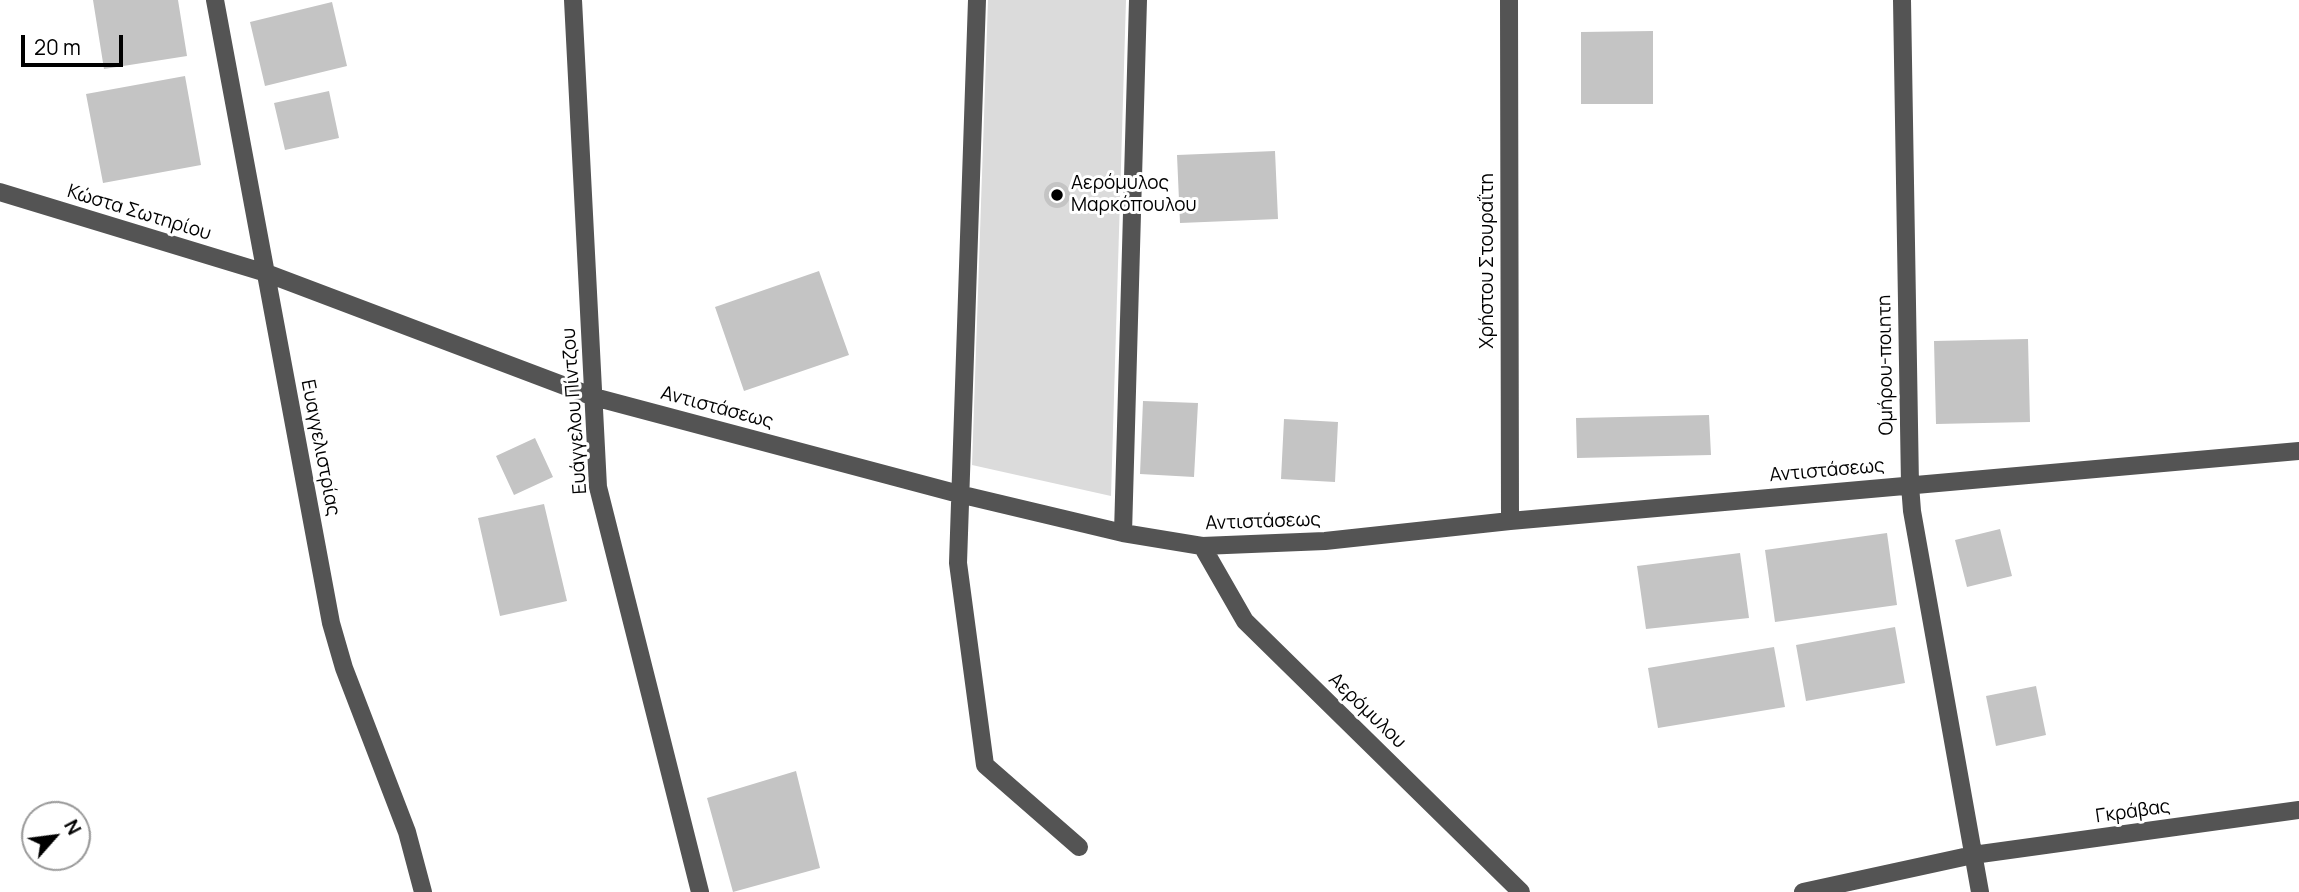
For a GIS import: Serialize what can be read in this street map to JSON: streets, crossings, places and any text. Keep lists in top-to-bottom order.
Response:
{
  "streets": {
    "street": [
      "Κώστα Σωτηρίου",
      "Χρήστου Στουραΐτη",
      "Ομήρου-ποιητη",
      "Αντιστάσεως",
      "Ευάγγελου Πίντζου",
      "Ευαγγελιστρίας",
      "Αερόμυλου",
      "Γκράβας"
    ]
  },
  "crossings": [
    ["Κώστα Σωτηρίου", "Αντιστάσεως"],
    ["Κώστα Σωτηρίου", "Ευαγγελιστρίας"],
    ["Χρήστου Στουραΐτη", "Αντιστάσεως"],
    ["Ομήρου-ποιητη", "Αντιστάσεως"],
    ["Ομήρου-ποιητη", "Γκράβας"],
    ["Αντιστάσεως", "Ευάγγελου Πίντζου"],
    ["Αντιστάσεως", "Ευαγγελιστρίας"],
    ["Αντιστάσεως", "Αερόμυλου"]
  ],
  "places": ["Αερόμυλος Μαρκόπουλου"],
  "scale_bar": "20 m",
  "north": "top right"
}
